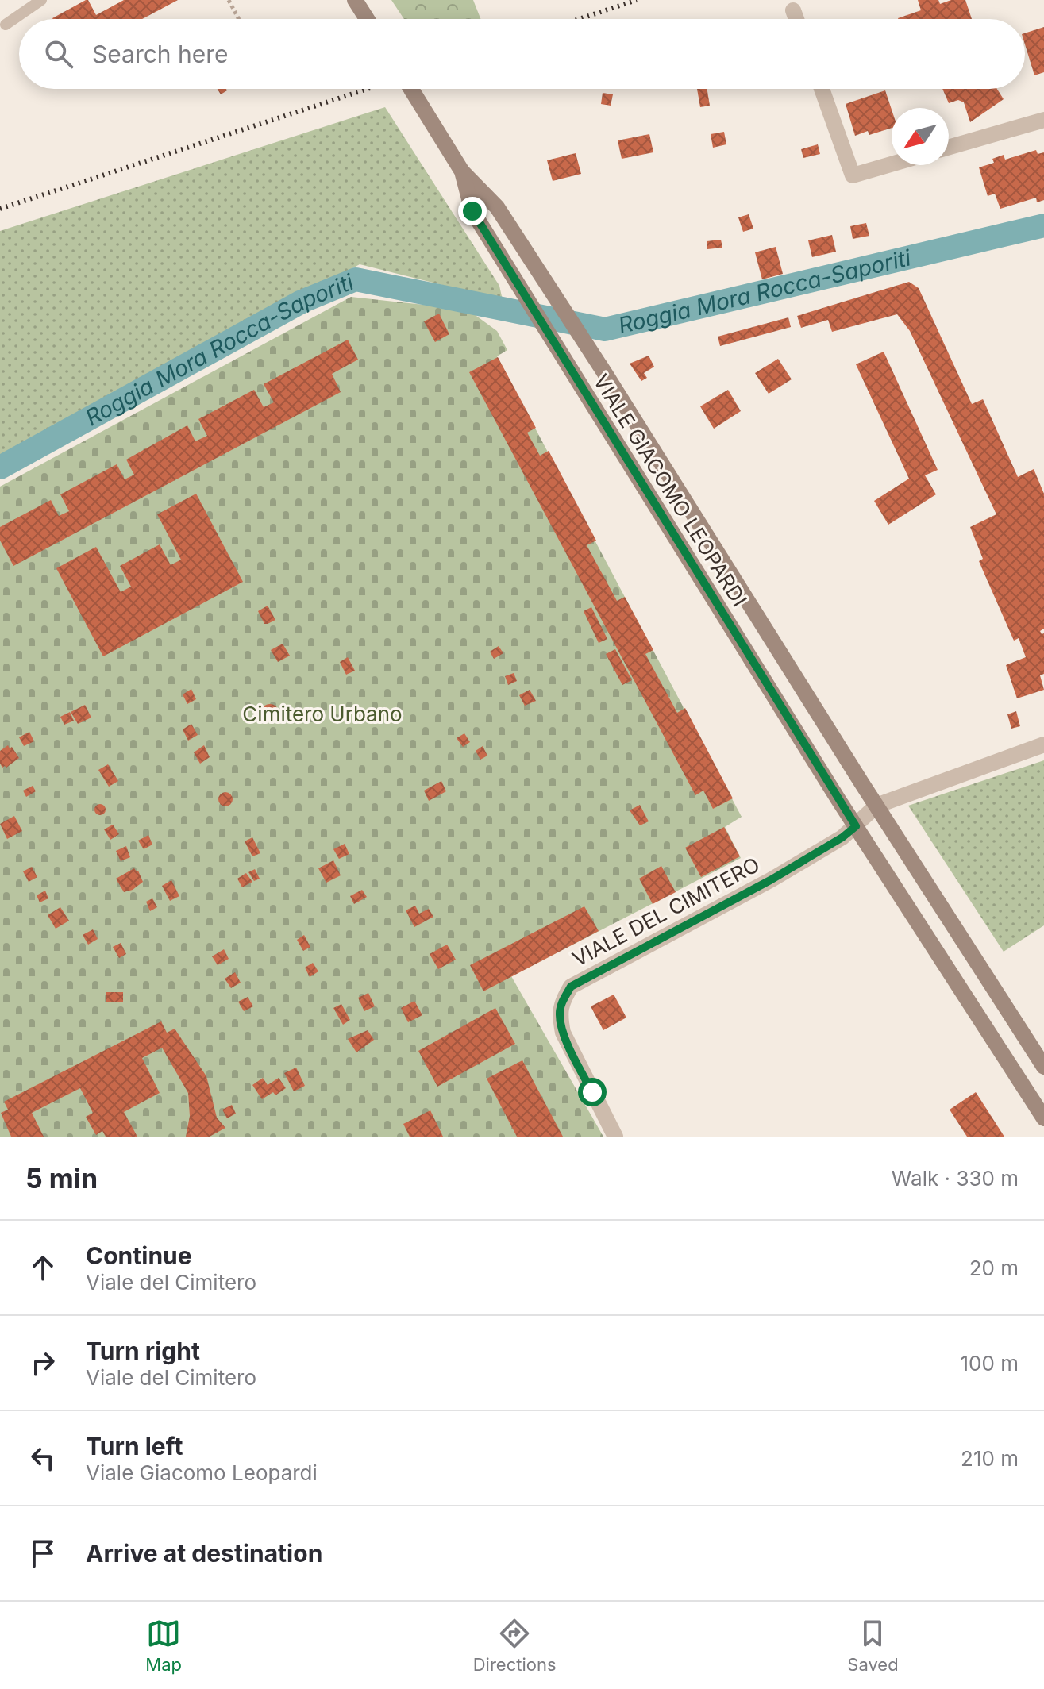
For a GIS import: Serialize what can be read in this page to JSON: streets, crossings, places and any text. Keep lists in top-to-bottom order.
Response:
{
  "streets": {
    "main road": ["VIALE GIACOMO LEOPARDI"],
    "street": ["VIALE DEL CIMITERO"]
  },
  "crossings": [
    ["VIALE GIACOMO LEOPARDI", "VIALE DEL CIMITERO"]
  ],
  "water": ["Roggia Mora Rocca-Saporiti"],
  "parks": ["Cimitero Urbano"],
  "north": "bottom left",
  "page": {
    "search": "Search here",
    "heading": ["5 min", "Walk · 330 m"],
    "list": [
      ["Continue", "Viale del Cimitero", "20 m"],
      ["Turn right", "Viale del Cimitero", "100 m"],
      ["Turn left", "Viale Giacomo Leopardi", "210 m"],
      "Arrive at destination"
    ],
    "nav": ["Map", "Directions", "Saved"]
  }
}
